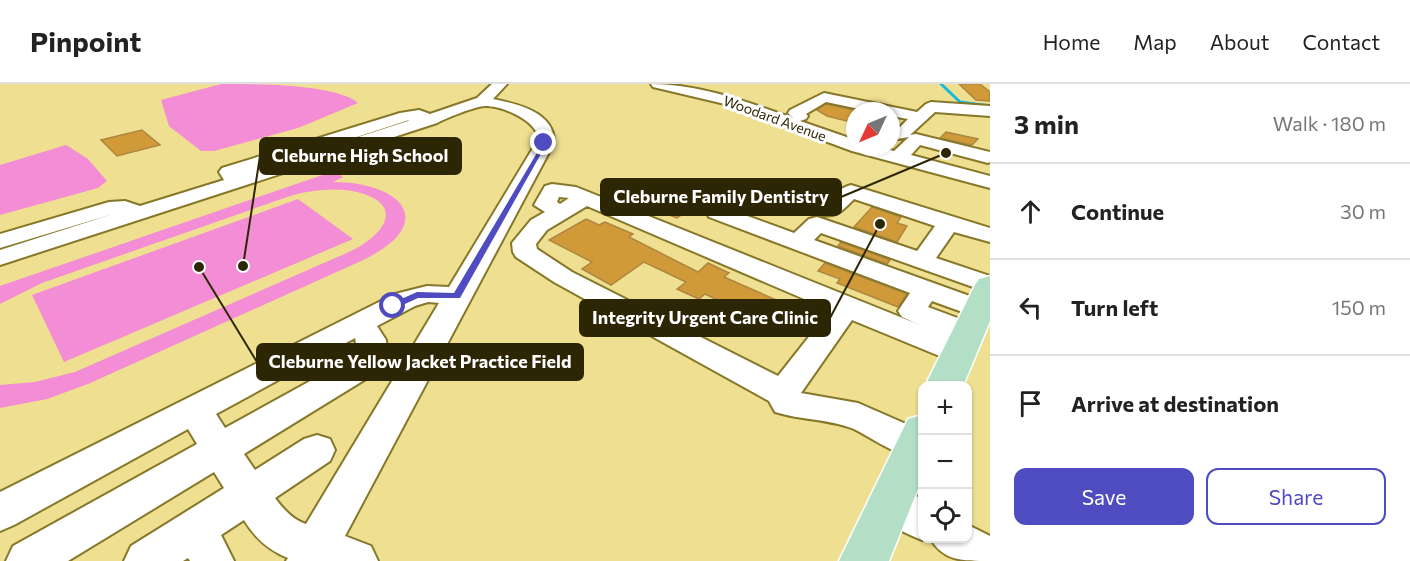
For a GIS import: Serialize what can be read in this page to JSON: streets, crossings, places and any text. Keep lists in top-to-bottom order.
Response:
{
  "streets": {
    "street": ["Woodard Avenue"]
  },
  "places": [
    "Cleburne Family Dentistry",
    "Integrity Urgent Care Clinic",
    "Cleburne High School",
    "Cleburne Yellow Jacket Practice Field"
  ],
  "north": "bottom left",
  "page": {
    "header": "Pinpoint",
    "nav": [
      "Home",
      "Map",
      "About",
      "Contact"
    ],
    "heading": ["3 min", "Walk · 180 m"],
    "list": [
      ["Continue", "30 m"],
      ["Turn left", "150 m"],
      "Arrive at destination"
    ],
    "map_buttons": ["+", "−"],
    "buttons": ["Save", "Share"]
  }
}
